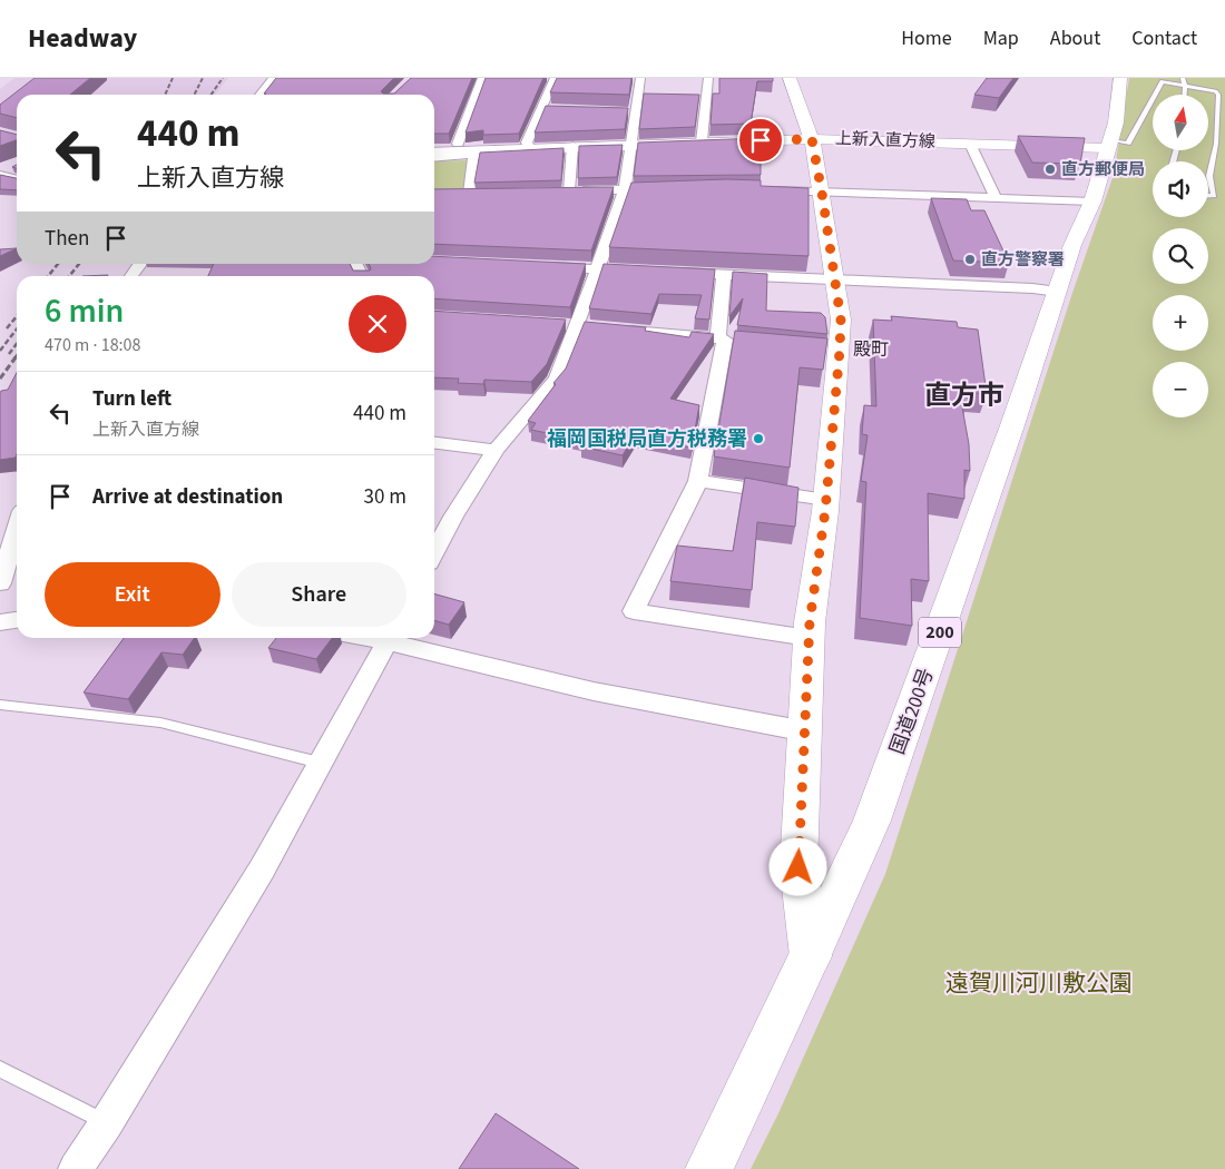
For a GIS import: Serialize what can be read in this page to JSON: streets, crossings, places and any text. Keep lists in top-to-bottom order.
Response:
{
  "streets": {
    "main road": ["上新入直方線", "200", "国道200号"]
  },
  "crossings": [
    ["上新入直方線", "国道200号"]
  ],
  "districts": ["殿町", "直方市"],
  "parks": ["遠賀川河川敷公園"],
  "places": ["直方郵便局", "直方警察署", "福岡国税局直方税務署"],
  "north": "top",
  "page": {
    "header": "Headway",
    "nav": [
      "Home",
      "Map",
      "About",
      "Contact"
    ],
    "map_buttons": ["+", "−"],
    "turn": ["440 m", "上新入直方線"],
    "then": "Then",
    "heading": ["6 min", "470 m · 18:08"],
    "list": [
      {
        "name": "Turn left",
        "note": "上新入直方線",
        "value": "440 m"
      },
      {
        "name": "Arrive at destination",
        "value": "30 m"
      }
    ],
    "buttons": ["Exit", "Share"]
  }
}
